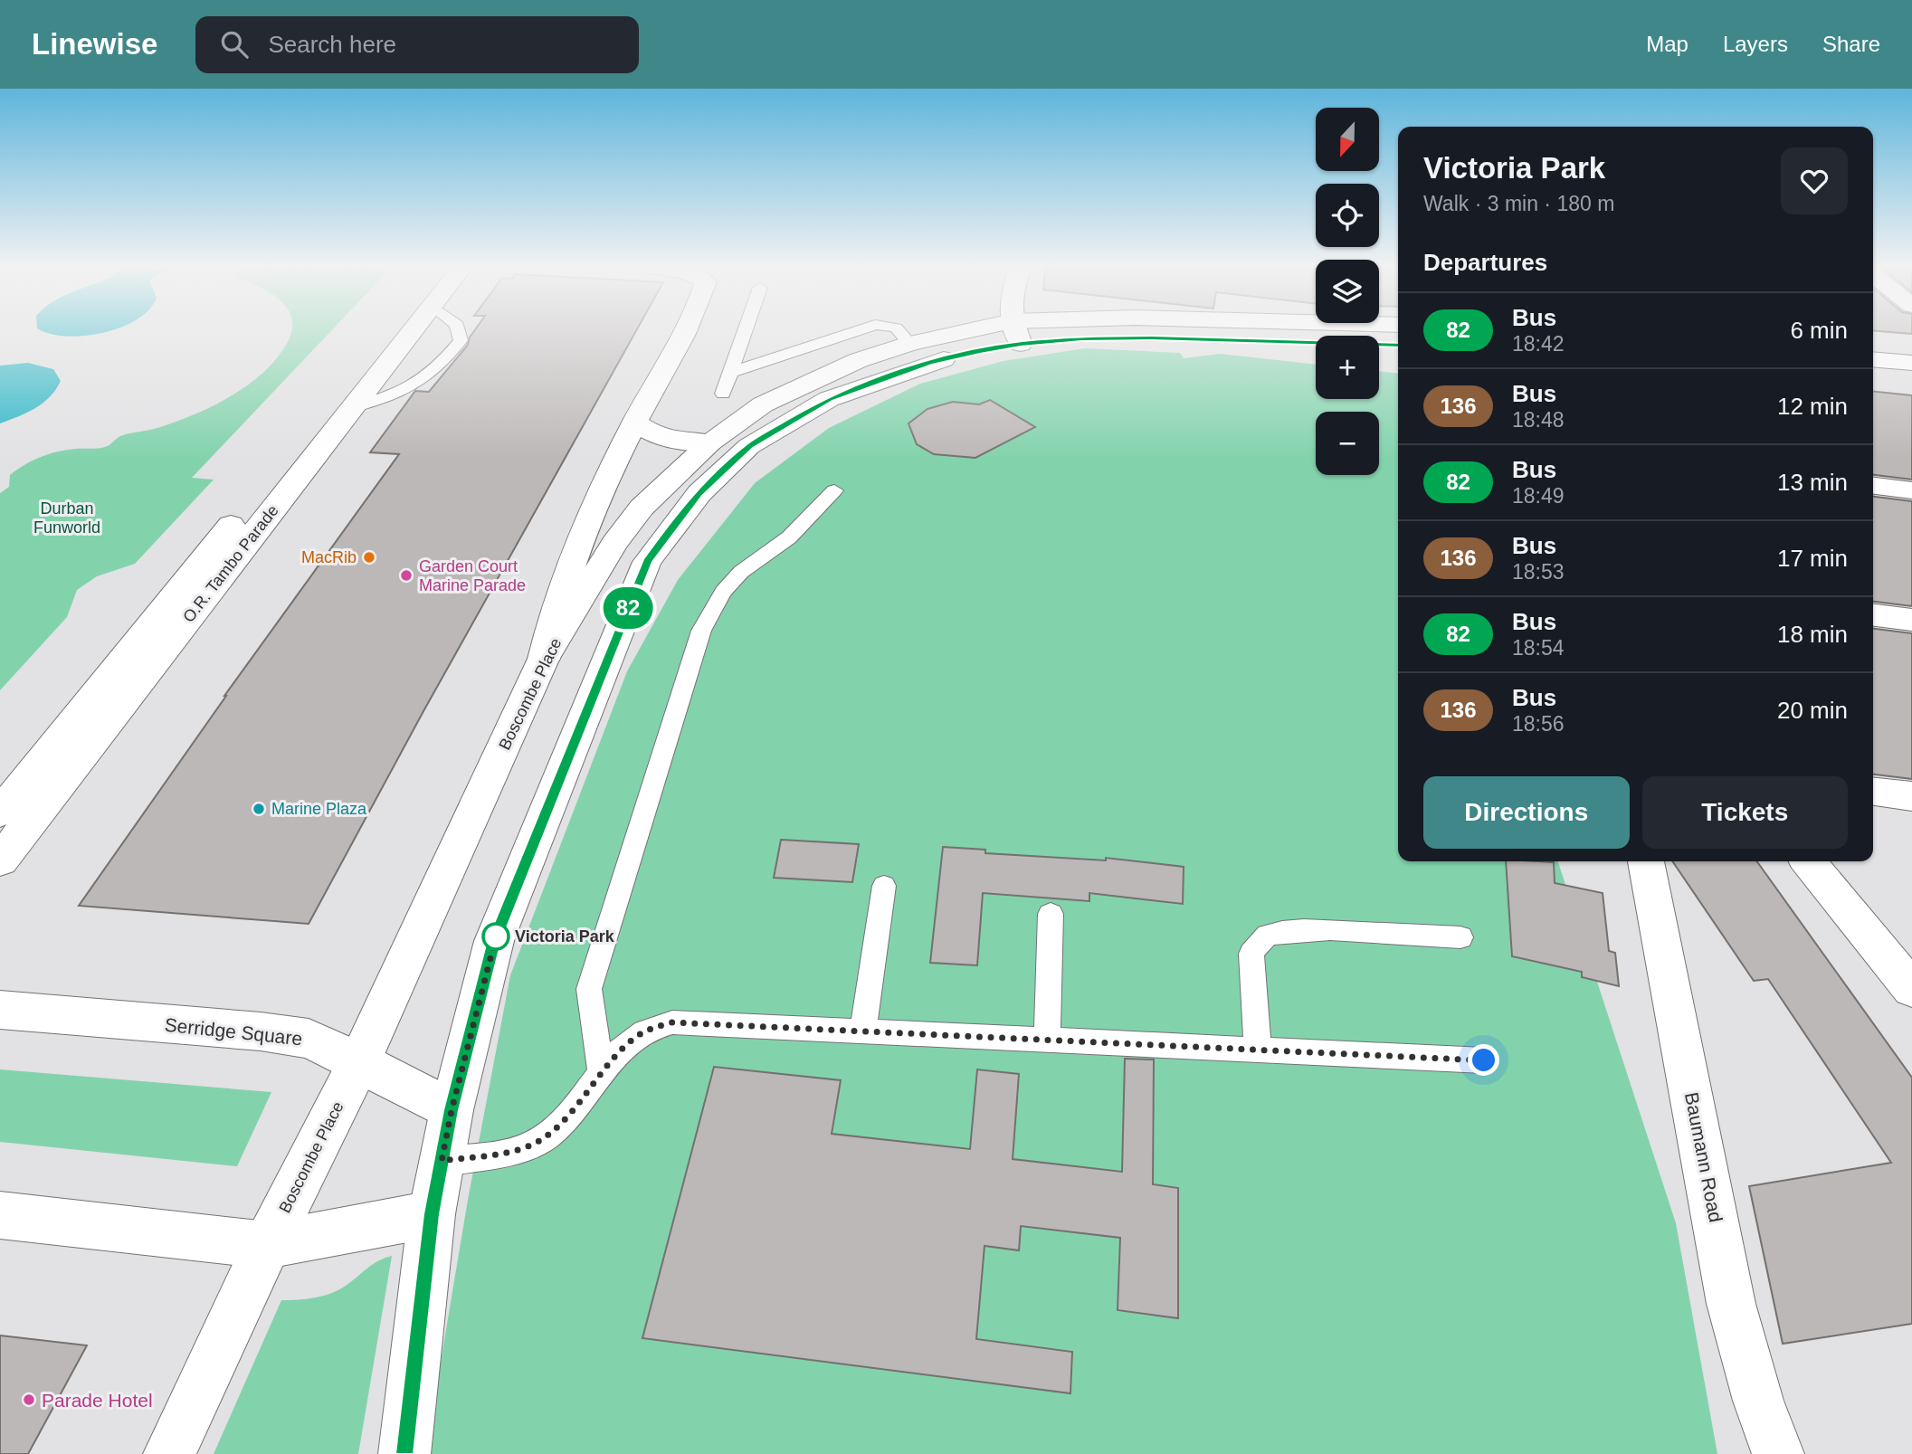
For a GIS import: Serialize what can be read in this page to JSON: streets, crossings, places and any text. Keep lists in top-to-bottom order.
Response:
{
  "streets": {
    "street": [
      "O.R. Tambo Parade",
      "Boscombe Place",
      "Serridge Square",
      "Baumann Road"
    ]
  },
  "crossings": [
    ["Boscombe Place", "Serridge Square"]
  ],
  "parks": ["Durban Funworld"],
  "places": [
    "MacRib",
    "Garden Court Marine Parade",
    "Marine Plaza",
    "Victoria Park",
    "Parade Hotel"
  ],
  "lines": ["bus line 82"],
  "north": "bottom",
  "page": {
    "header": "Linewise",
    "search": "Search here",
    "nav": ["Map", "Layers", "Share"],
    "on_map": "82",
    "map_buttons": ["+", "−"],
    "heading": [
      ["Victoria Park", "Walk · 3 min · 180 m"],
      "Departures"
    ],
    "list": [
      {
        "mark": "82",
        "name": "Bus",
        "note": "18:42",
        "value": "6 min"
      },
      {
        "mark": "136",
        "name": "Bus",
        "note": "18:48",
        "value": "12 min"
      },
      {
        "mark": "82",
        "name": "Bus",
        "note": "18:49",
        "value": "13 min"
      },
      {
        "mark": "136",
        "name": "Bus",
        "note": "18:53",
        "value": "17 min"
      },
      {
        "mark": "82",
        "name": "Bus",
        "note": "18:54",
        "value": "18 min"
      },
      {
        "mark": "136",
        "name": "Bus",
        "note": "18:56",
        "value": "20 min"
      }
    ],
    "buttons": ["Directions", "Tickets"]
  }
}
